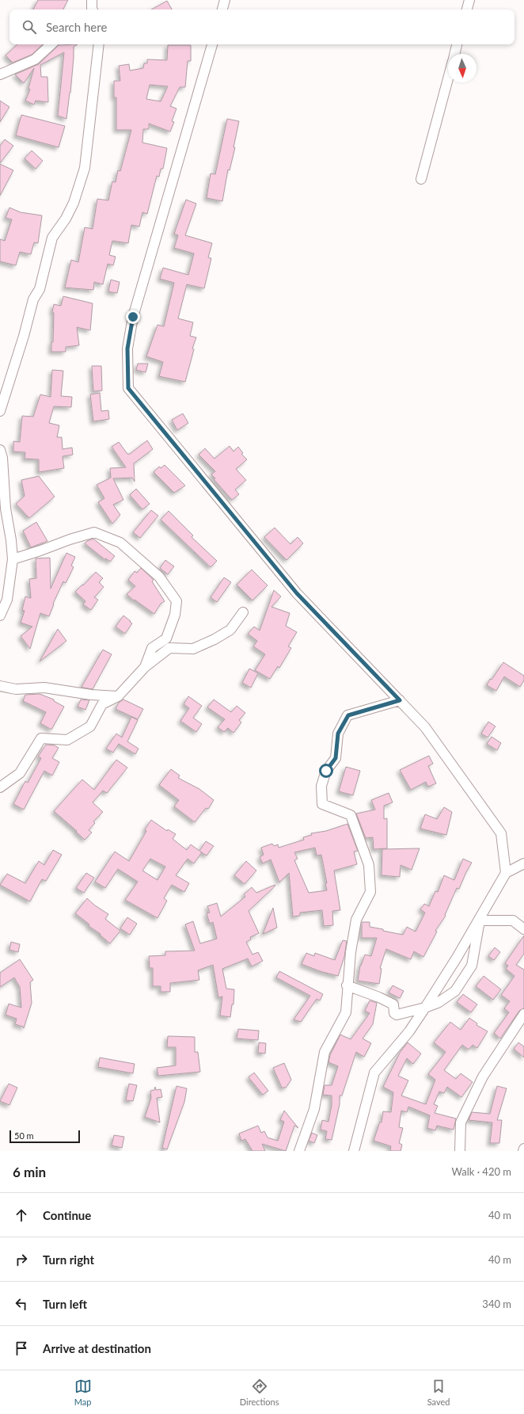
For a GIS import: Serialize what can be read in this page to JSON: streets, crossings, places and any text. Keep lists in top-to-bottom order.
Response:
{
  "scale_bar": "50 m",
  "north": "bottom",
  "page": {
    "search": "Search here",
    "scale": "50 m",
    "heading": ["6 min", "Walk · 420 m"],
    "list": [
      ["Continue", "40 m"],
      ["Turn right", "40 m"],
      ["Turn left", "340 m"],
      "Arrive at destination"
    ],
    "nav": ["Map", "Directions", "Saved"]
  }
}
